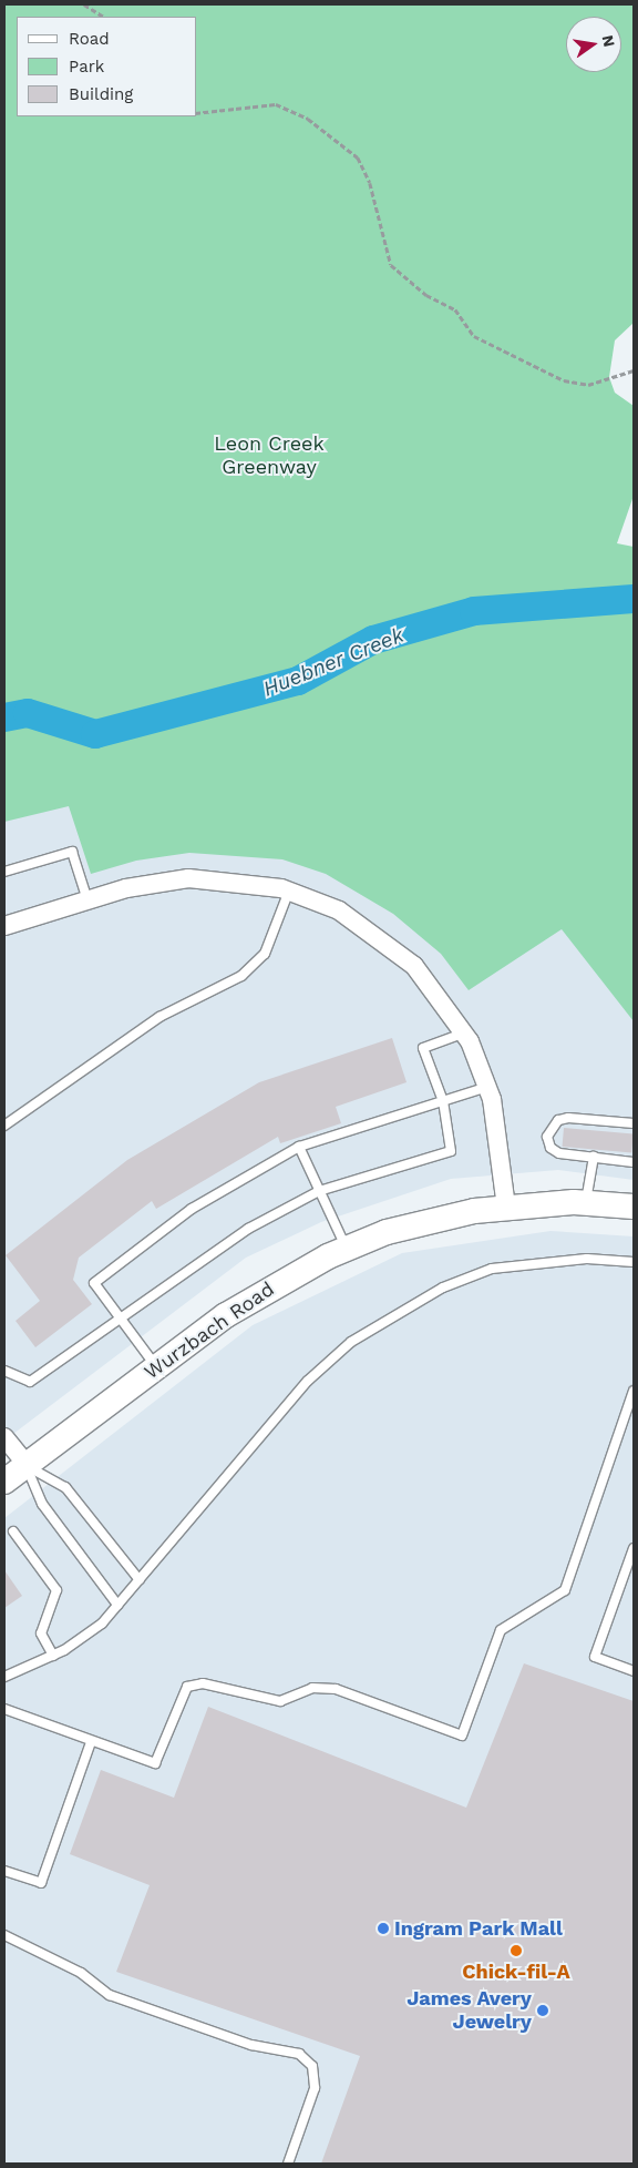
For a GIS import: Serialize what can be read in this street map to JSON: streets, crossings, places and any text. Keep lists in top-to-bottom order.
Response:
{
  "streets": {
    "main road": ["Wurzbach Road"]
  },
  "water": ["Huebner Creek"],
  "parks": ["Leon Creek Greenway"],
  "places": ["Ingram Park Mall", "Chick-fil-A", "James Avery Jewelry"],
  "legend": ["Road", "Park", "Building"],
  "north": "right"
}
